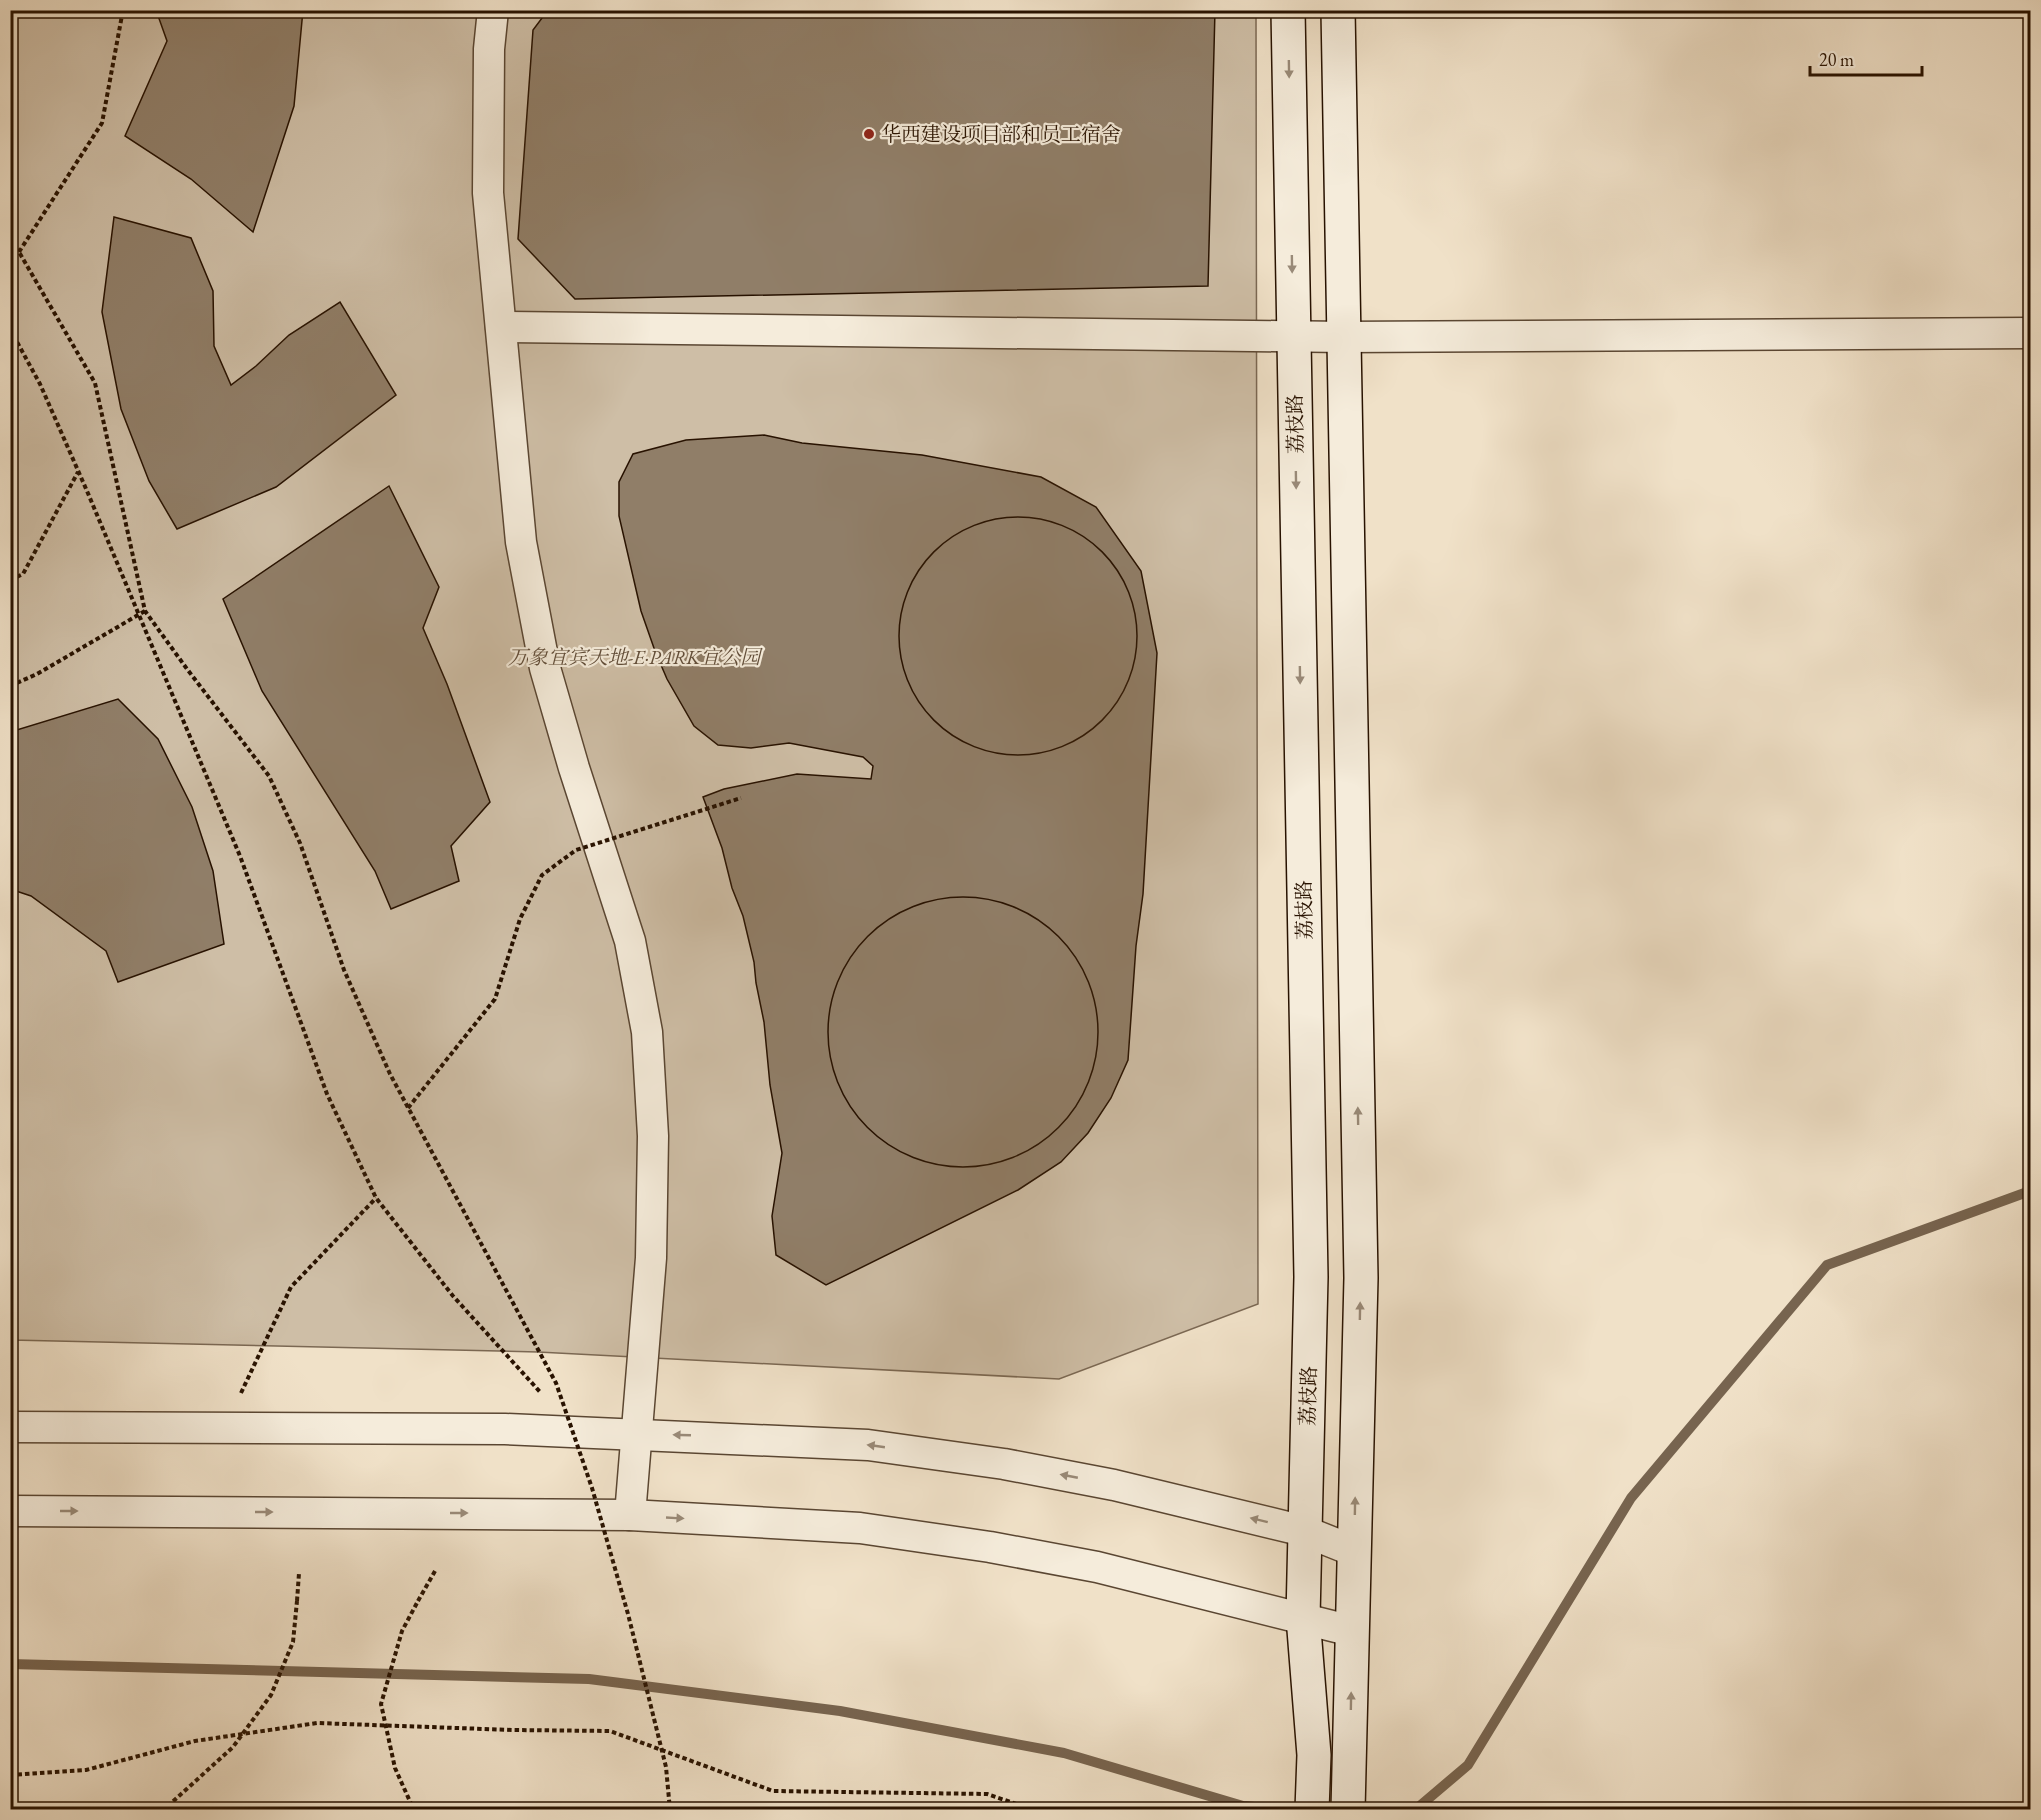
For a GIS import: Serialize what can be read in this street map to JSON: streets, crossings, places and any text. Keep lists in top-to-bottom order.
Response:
{
  "streets": {
    "street": ["荔枝路"]
  },
  "parks": ["万象宜宾天地-E·PARK宜公园"],
  "places": ["华西建设项目部和员工宿舍"],
  "scale_bar": "20 m"
}
